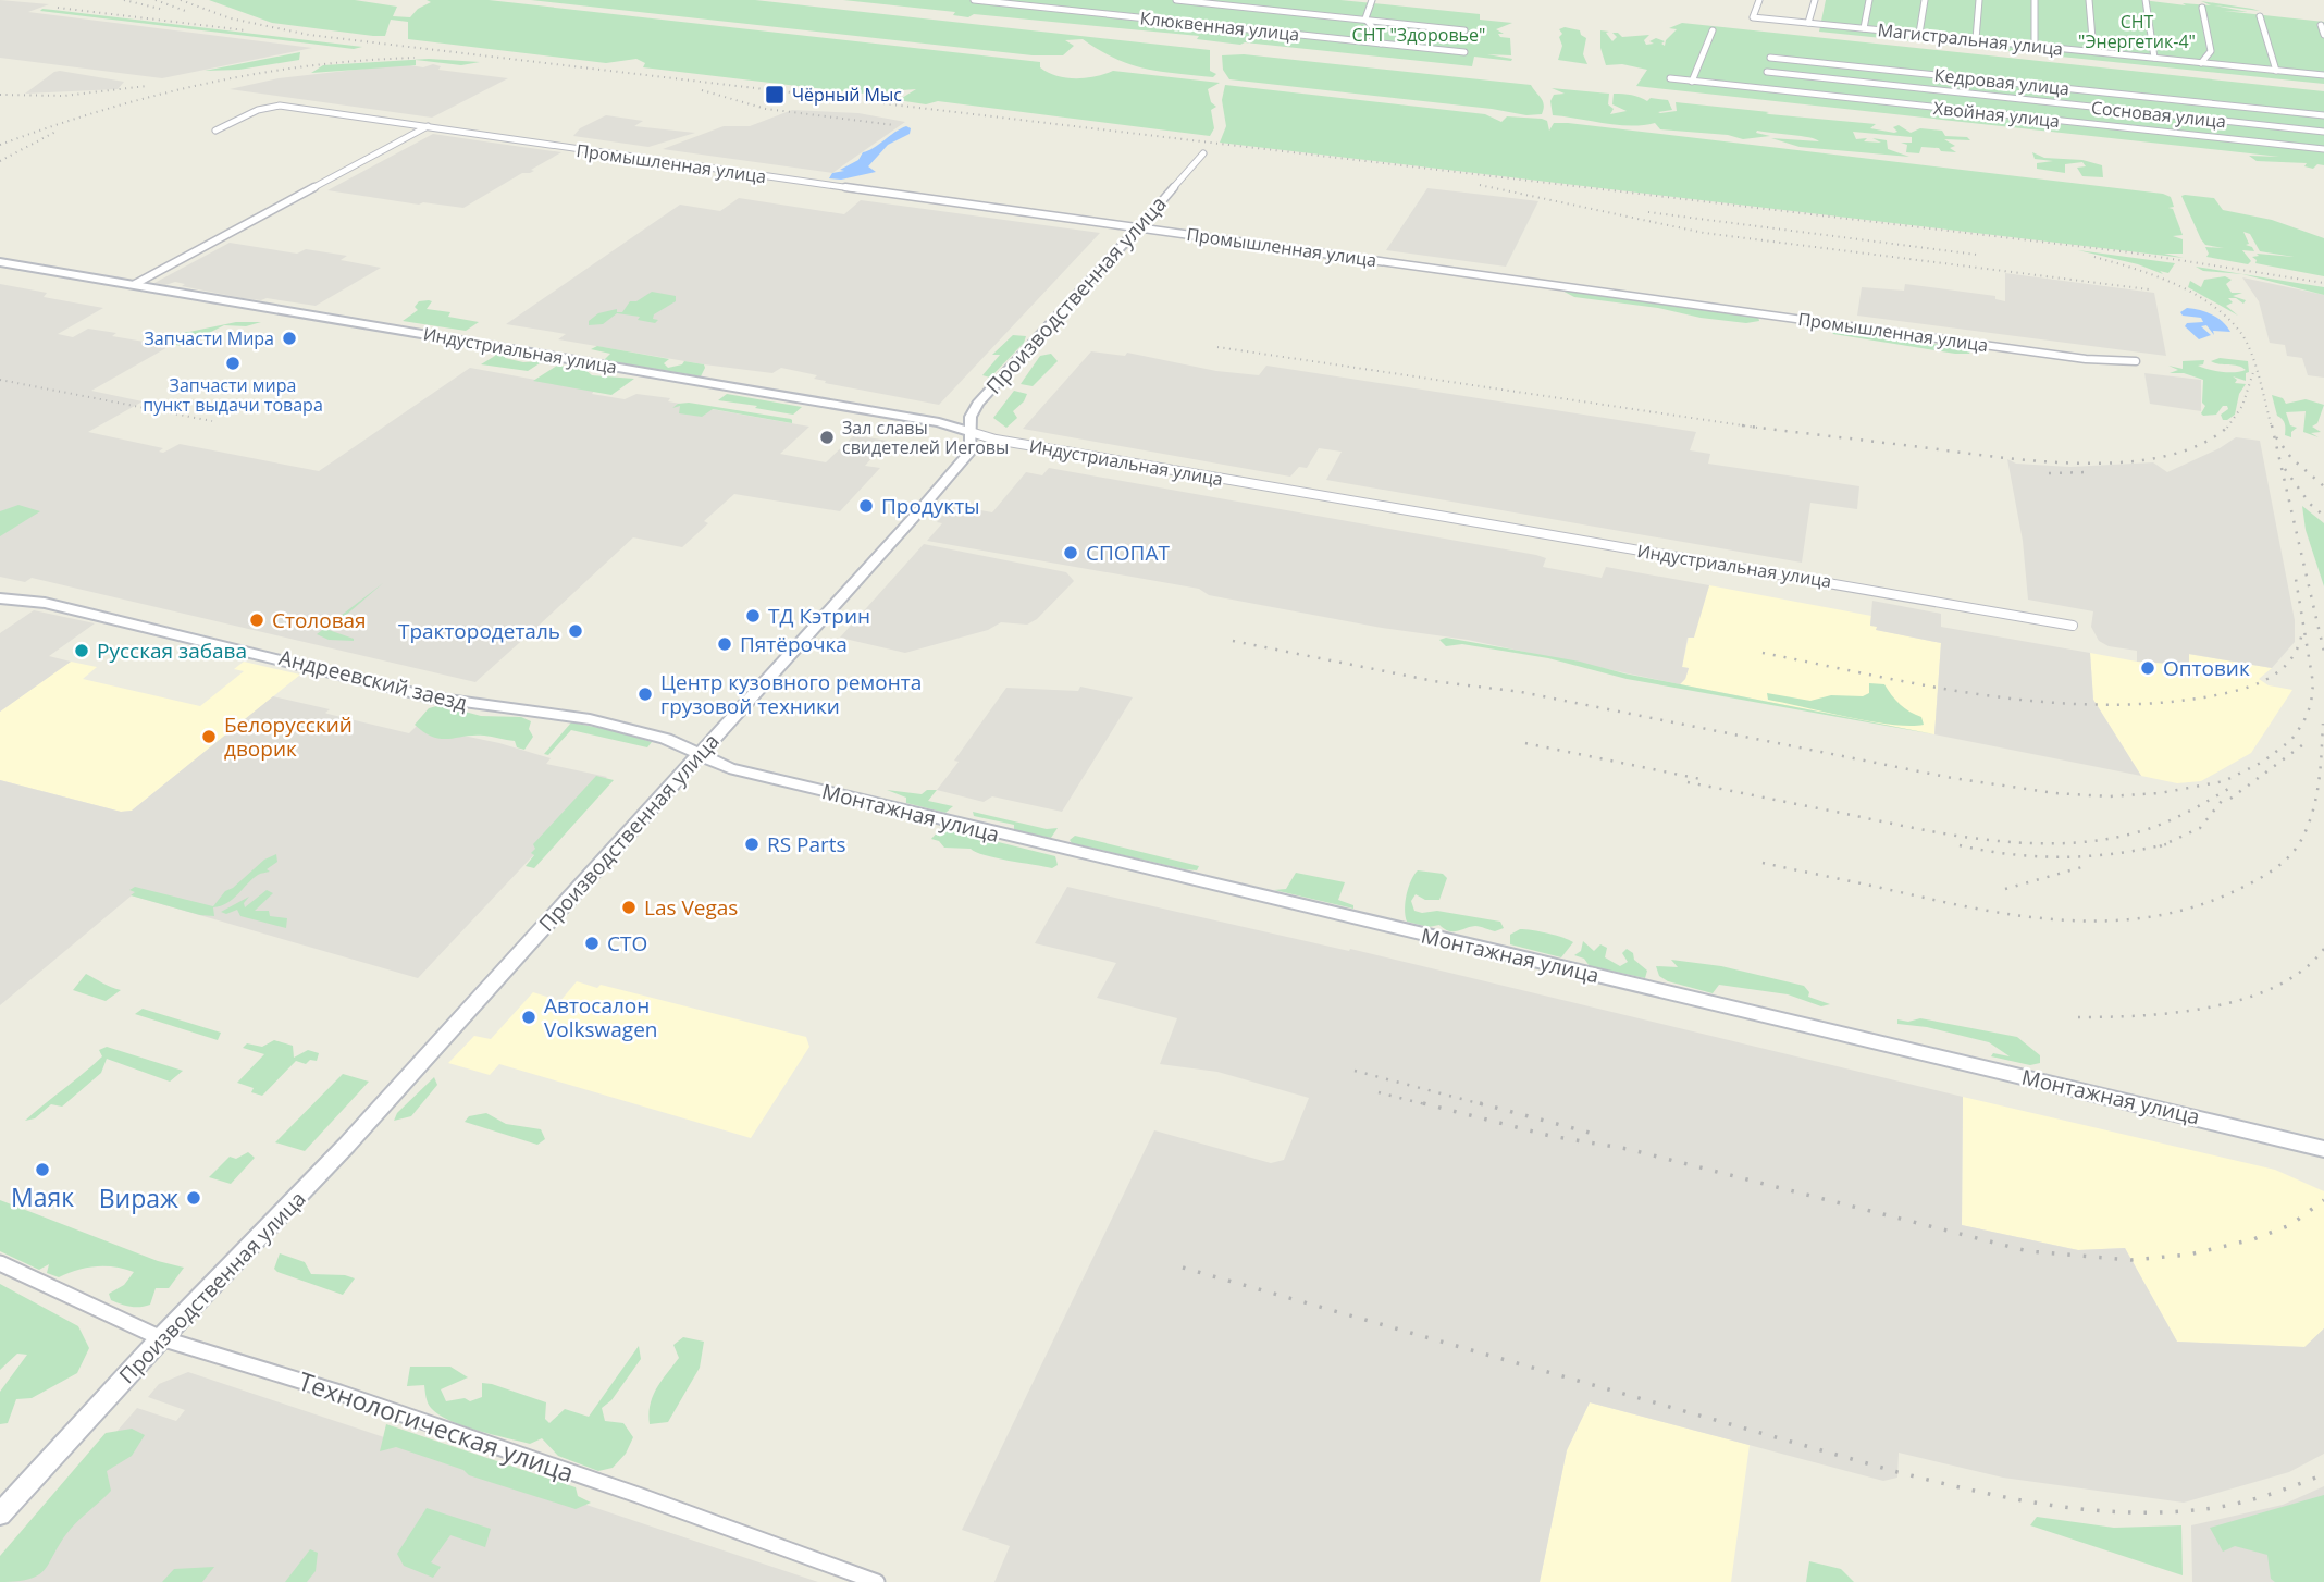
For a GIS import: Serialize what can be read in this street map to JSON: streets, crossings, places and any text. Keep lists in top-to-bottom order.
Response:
{
  "streets": {
    "main road": [
      "Производственная улица",
      "Индустриальная улица",
      "Андреевский заезд",
      "Монтажная улица"
    ],
    "street": [
      "Клюквенная улица",
      "Магистральная улица",
      "Кедровая улица",
      "Хвойная улица",
      "Сосновая улица",
      "Промышленная улица",
      "Технологическая улица"
    ]
  },
  "crossings": [
    ["Промышленная улица", "Производственная улица"],
    ["Производственная улица", "Индустриальная улица"],
    ["Производственная улица", "Андреевский заезд"],
    ["Производственная улица", "Монтажная улица"],
    ["Производственная улица", "Технологическая улица"],
    ["Андреевский заезд", "Монтажная улица"]
  ],
  "parks": ["СНТ \"Энергетик-4\"", "СНТ \"Здоровье\""],
  "places": {
    "transit": ["Чёрный Мыс"],
    "other": [
      "Запчасти Мира",
      "Запчасти мира пункт выдачи товара",
      "Зал славы свидетелей Иеговы",
      "Продукты",
      "СПОПАТ",
      "ТД Кэтрин",
      "Столовая",
      "Трактородеталь",
      "Пятёрочка",
      "Русская забава",
      "Оптовик",
      "Центр кузовного ремонта грузовой техники",
      "Белорусский дворик",
      "RS Parts",
      "Las Vegas",
      "СТО",
      "Автосалон Volkswagen",
      "Маяк",
      "Вираж"
    ]
  }
}
